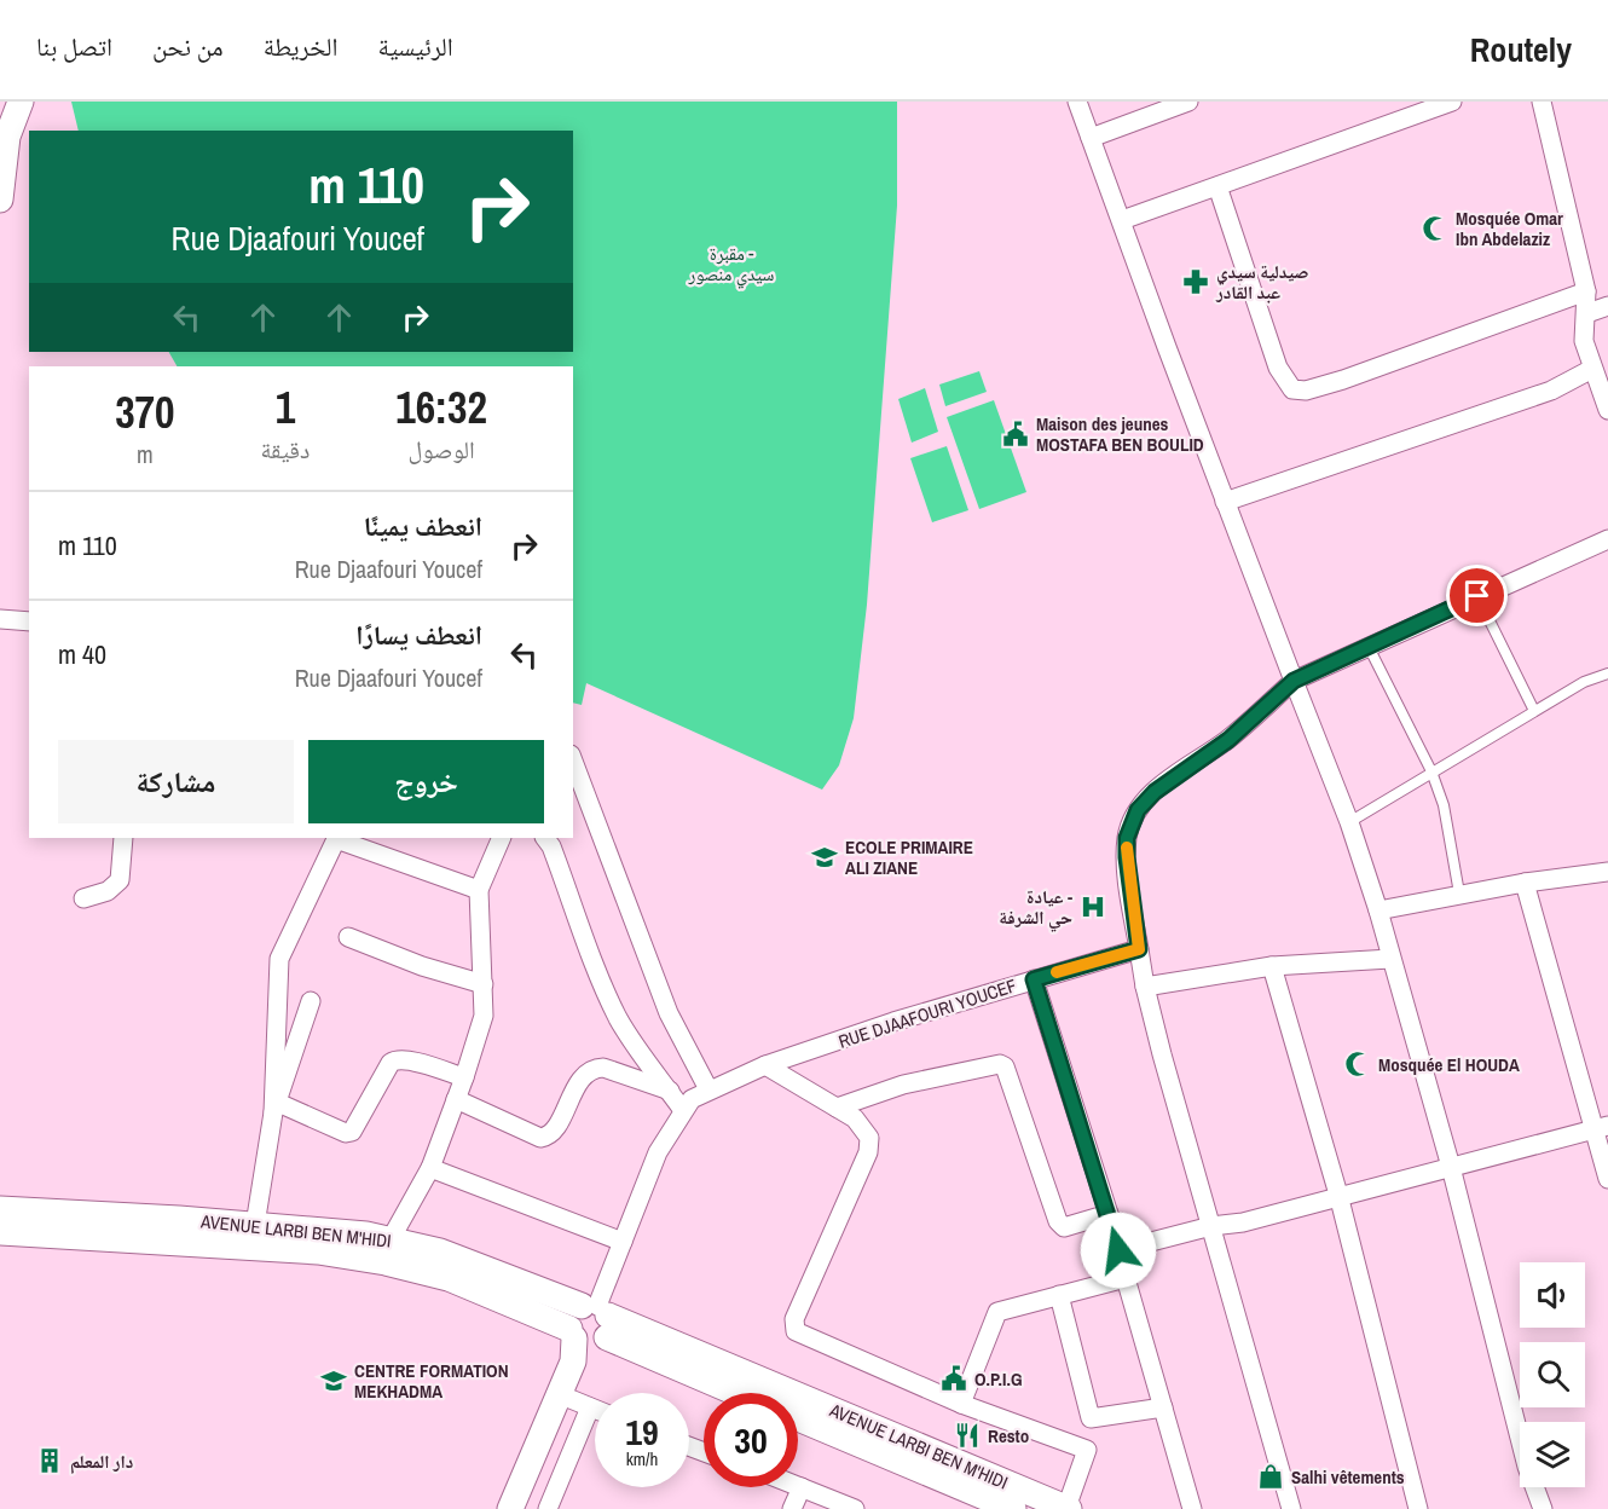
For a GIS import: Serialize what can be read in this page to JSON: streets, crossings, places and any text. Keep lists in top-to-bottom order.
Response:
{
  "streets": {
    "main road": ["AVENUE LARBI BEN M'HIDI"],
    "street": ["RUE DJAAFOURI YOUCEF"]
  },
  "crossings": [
    ["RUE DJAAFOURI YOUCEF", "AVENUE LARBI BEN M'HIDI"]
  ],
  "parks": ["مقبرة - سيدي منصور"],
  "places": {
    "mosque": ["Mosquée Omar Ibn Abdelaziz", "Mosquée El HOUDA"],
    "pharmacy": ["صيدلية سيدي عبد القادر"],
    "public building": ["Maison des jeunes MOSTAFA BEN BOULID", "O.P.I.G"],
    "school or university": ["ECOLE PRIMAIRE ALI ZIANE", "CENTRE FORMATION MEKHADMA"],
    "hospital": ["عيادة - حي الشرفة"],
    "restaurant": ["Resto"],
    "building": ["دار المعلم"],
    "shop": ["Salhi vêtements"]
  },
  "page": {
    "header": "Routely",
    "nav": [
      "الرئيسية",
      "الخريطة",
      "من نحن",
      "اتصل بنا"
    ],
    "turn": ["110 m", "Rue Djaafouri Youcef"],
    "eta": [
      "16:32",
      "الوصول",
      "1",
      "دقيقة",
      "370",
      "m"
    ],
    "list": [
      {
        "name": "انعطف يمينًا",
        "note": "Rue Djaafouri Youcef",
        "value": "110 m"
      },
      {
        "name": "انعطف يسارًا",
        "note": "Rue Djaafouri Youcef",
        "value": "40 m"
      }
    ],
    "buttons": ["خروج", "مشاركة"],
    "speed": "19 km/h",
    "limit": "30"
  }
}
